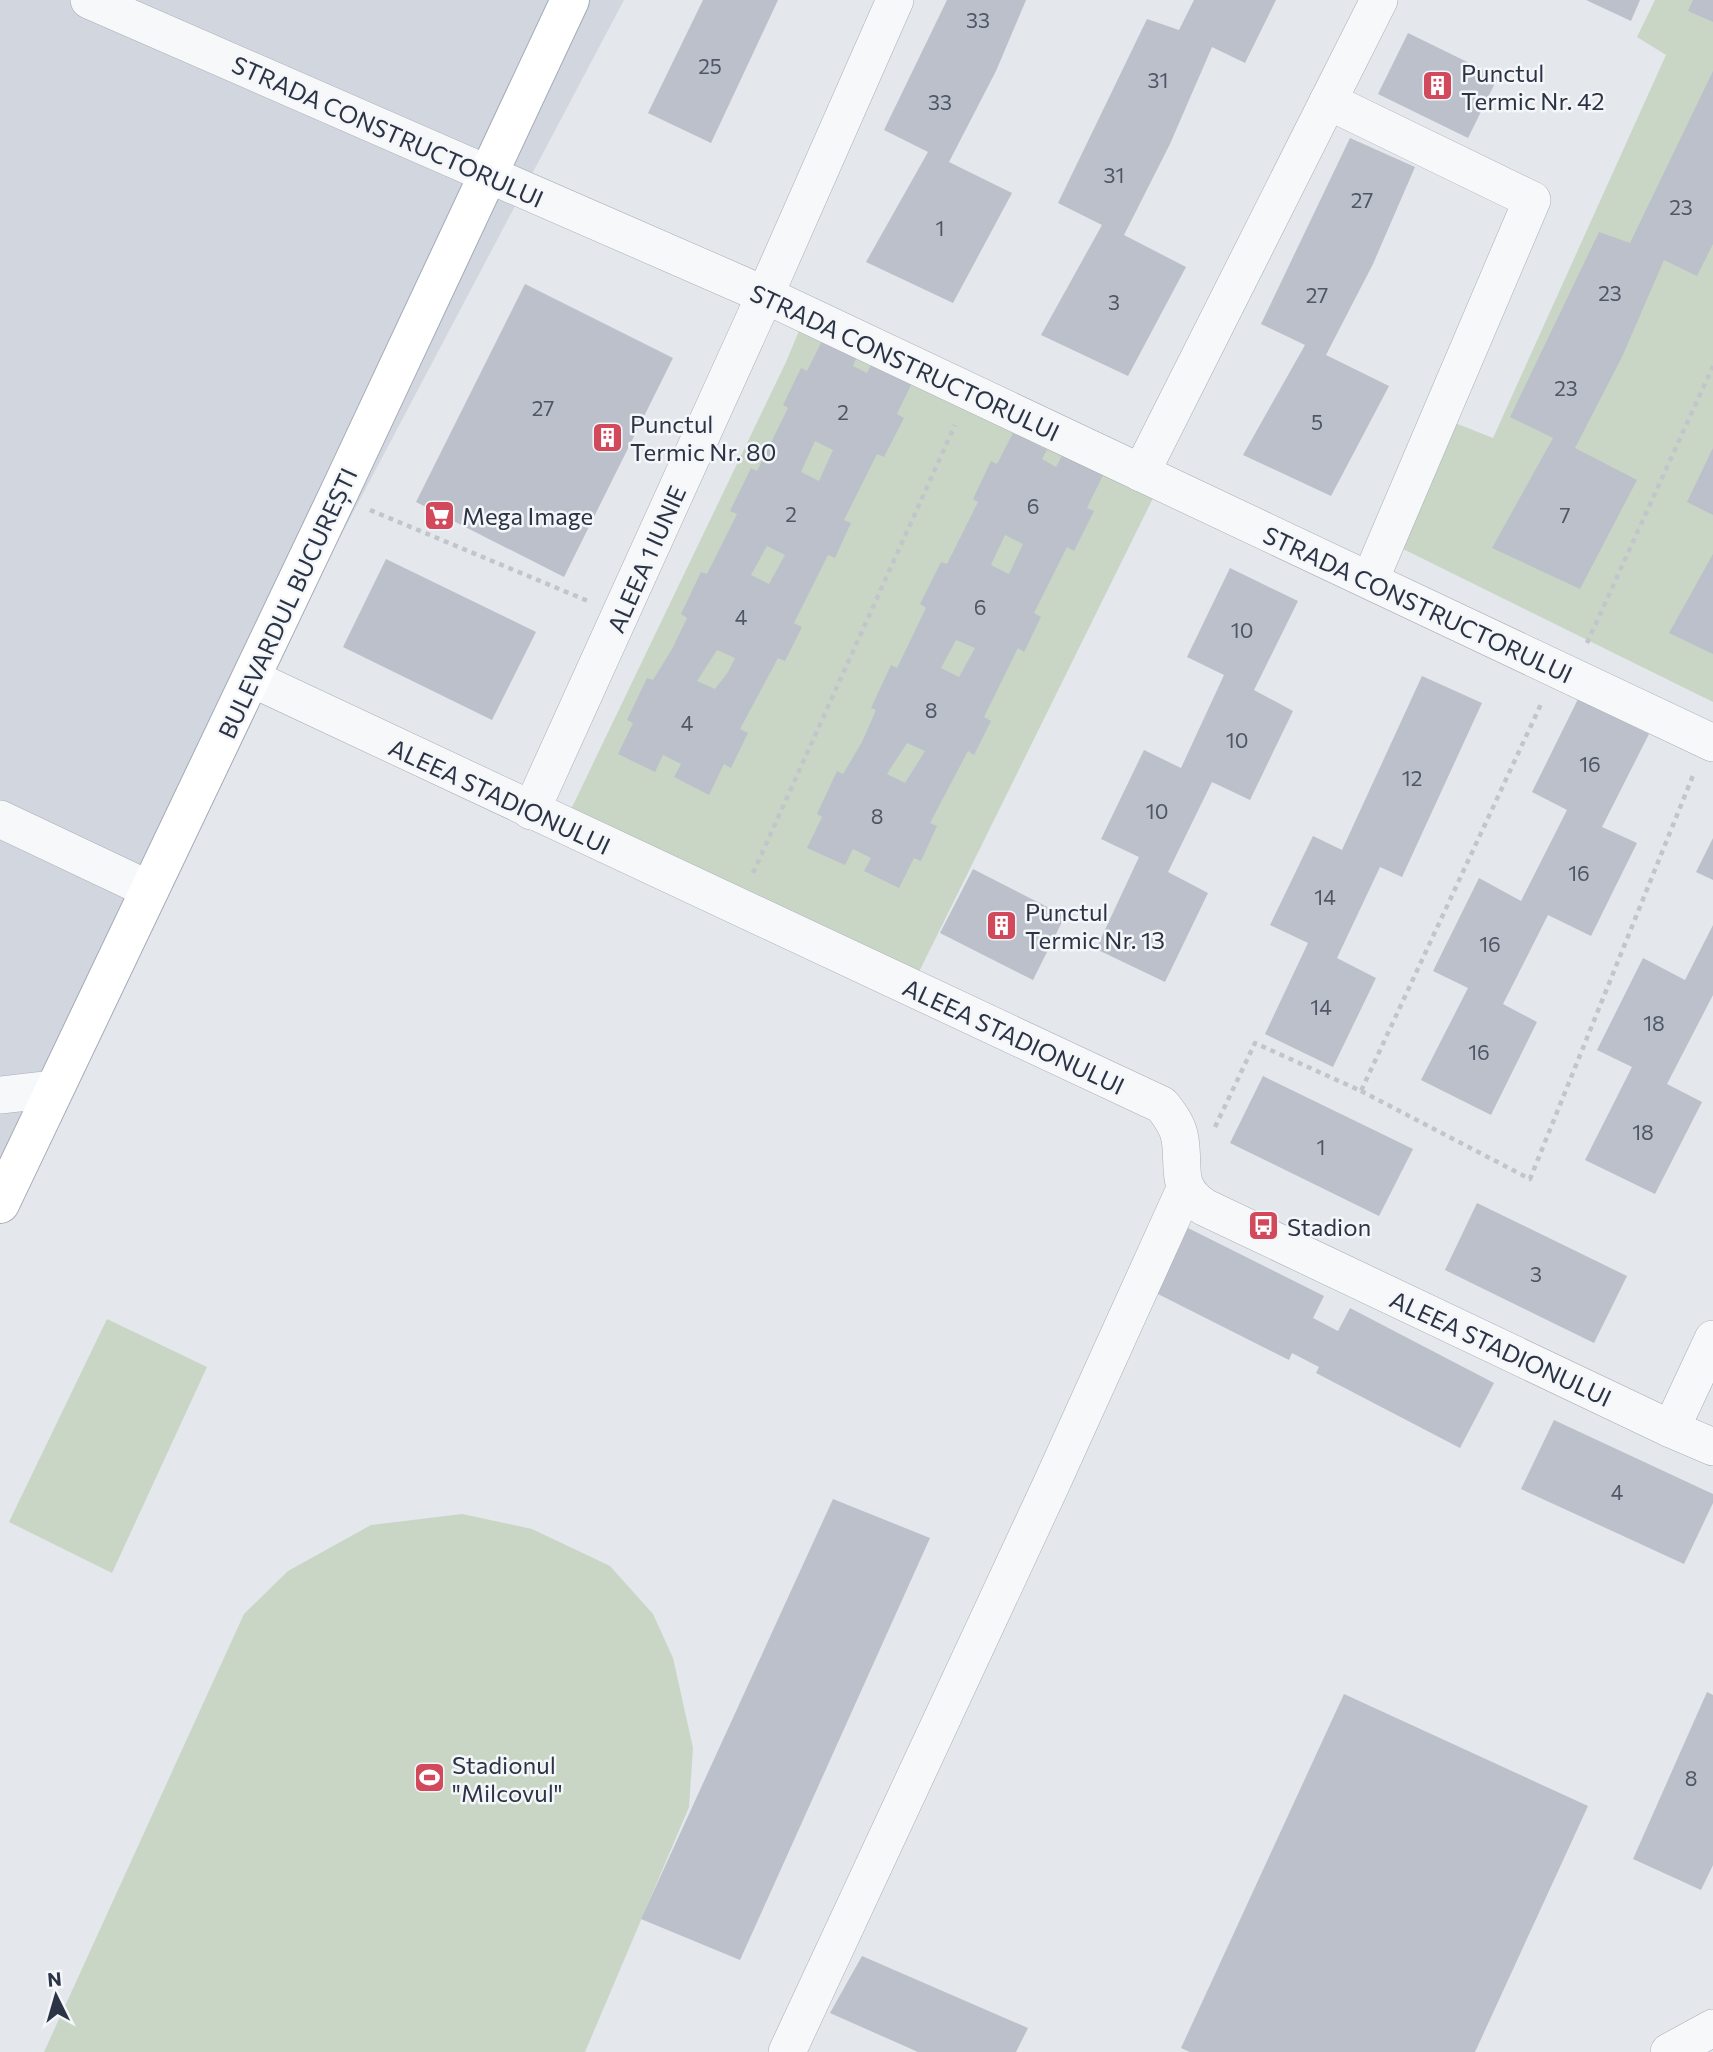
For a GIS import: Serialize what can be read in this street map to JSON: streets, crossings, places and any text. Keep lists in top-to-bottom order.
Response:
{
  "streets": {
    "main road": ["BULEVARDUL BUCUREȘTI"],
    "street": ["STRADA CONSTRUCTORULUI", "ALEEA 1 IUNIE", "ALEEA STADIONULUI"]
  },
  "crossings": [
    ["STRADA CONSTRUCTORULUI", "ALEEA 1 IUNIE"],
    ["STRADA CONSTRUCTORULUI", "BULEVARDUL BUCUREȘTI"],
    ["ALEEA 1 IUNIE", "ALEEA STADIONULUI"],
    ["BULEVARDUL BUCUREȘTI", "ALEEA STADIONULUI"]
  ],
  "places": {
    "building": ["Punctul Termic Nr. 42", "Punctul Termic Nr. 80", "Punctul Termic Nr. 13"],
    "supermarket": ["Mega Image"],
    "bus stop": ["Stadion"],
    "sports": ["Stadionul \"Milcovul\""]
  },
  "house_numbers": [
    "33",
    "25",
    "31",
    "33",
    "31",
    "27",
    "23",
    "1",
    "23",
    "27",
    "3",
    "23",
    "27",
    "2",
    "5",
    "6",
    "2",
    "7",
    "6",
    "4",
    "10",
    "8",
    "4",
    "10",
    "16",
    "12",
    "10",
    "8",
    "16",
    "14",
    "16",
    "14",
    "18",
    "16",
    "18",
    "1",
    "3",
    "4",
    "8"
  ],
  "north": "top"
}
